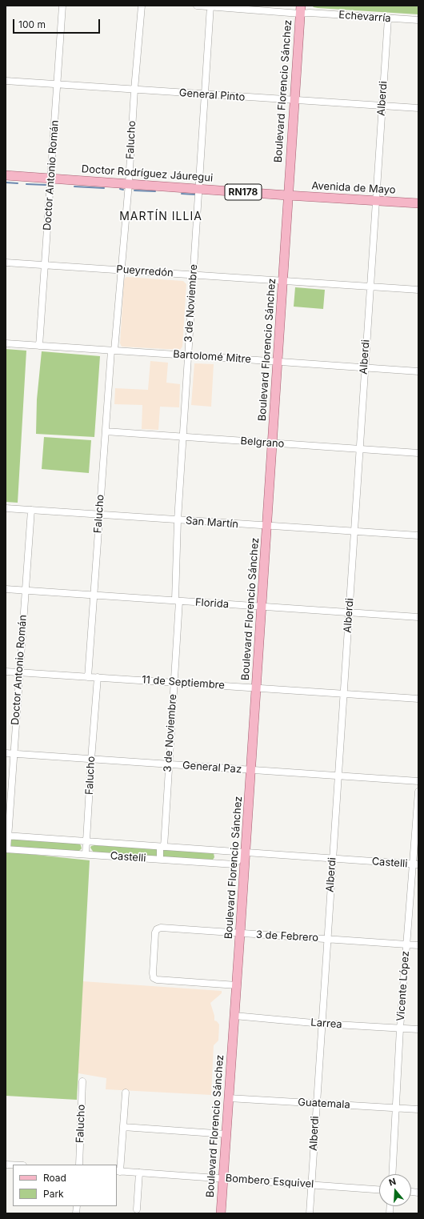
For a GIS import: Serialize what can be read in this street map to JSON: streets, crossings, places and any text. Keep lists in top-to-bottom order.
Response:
{
  "streets": {
    "main road": [
      "Boulevard Florencio Sánchez",
      "Doctor Rodríguez Jáuregui",
      "Avenida de Mayo",
      "RN178"
    ],
    "street": [
      "Echevarría",
      "General Pinto",
      "Alberdi",
      "Falucho",
      "Doctor Antonio Román",
      "Pueyrredón",
      "3 de Noviembre",
      "Bartolomé Mitre",
      "Belgrano",
      "San Martín",
      "Florida",
      "11 de Septiembre",
      "General Paz",
      "Castelli",
      "3 de Febrero",
      "Vicente López",
      "Larrea",
      "Guatemala",
      "Bombero Esquivel"
    ]
  },
  "crossings": [
    ["Echevarría", "Boulevard Florencio Sánchez"],
    ["Echevarría", "Alberdi"],
    ["Echevarría", "3 de Noviembre"],
    ["Boulevard Florencio Sánchez", "General Pinto"],
    ["Boulevard Florencio Sánchez", "Doctor Rodríguez Jáuregui"],
    ["Boulevard Florencio Sánchez", "Avenida de Mayo"],
    ["Boulevard Florencio Sánchez", "Pueyrredón"],
    ["Boulevard Florencio Sánchez", "Bartolomé Mitre"],
    ["Boulevard Florencio Sánchez", "Belgrano"],
    ["Boulevard Florencio Sánchez", "San Martín"],
    ["Boulevard Florencio Sánchez", "Florida"],
    ["Boulevard Florencio Sánchez", "11 de Septiembre"],
    ["Boulevard Florencio Sánchez", "General Paz"],
    ["Boulevard Florencio Sánchez", "Castelli"],
    ["Boulevard Florencio Sánchez", "3 de Febrero"],
    ["Boulevard Florencio Sánchez", "Larrea"],
    ["Boulevard Florencio Sánchez", "Guatemala"],
    ["Boulevard Florencio Sánchez", "Bombero Esquivel"],
    ["General Pinto", "Alberdi"],
    ["General Pinto", "Falucho"],
    ["General Pinto", "Doctor Antonio Román"],
    ["General Pinto", "3 de Noviembre"],
    ["Alberdi", "Avenida de Mayo"],
    ["Alberdi", "Pueyrredón"],
    ["Alberdi", "Bartolomé Mitre"],
    ["Alberdi", "Belgrano"],
    ["Alberdi", "San Martín"],
    ["Alberdi", "Florida"],
    ["Alberdi", "11 de Septiembre"],
    ["Alberdi", "General Paz"],
    ["Alberdi", "Castelli"],
    ["Alberdi", "3 de Febrero"],
    ["Alberdi", "Larrea"],
    ["Alberdi", "Guatemala"],
    ["Alberdi", "Bombero Esquivel"],
    ["Falucho", "Doctor Rodríguez Jáuregui"],
    ["Falucho", "Pueyrredón"],
    ["Falucho", "Bartolomé Mitre"],
    ["Falucho", "Belgrano"],
    ["Falucho", "San Martín"],
    ["Falucho", "Florida"],
    ["Falucho", "11 de Septiembre"],
    ["Falucho", "General Paz"],
    ["Falucho", "Castelli"],
    ["Doctor Rodríguez Jáuregui", "Doctor Antonio Román"],
    ["Doctor Rodríguez Jáuregui", "Avenida de Mayo"],
    ["Doctor Rodríguez Jáuregui", "3 de Noviembre"],
    ["Doctor Antonio Román", "Pueyrredón"],
    ["Doctor Antonio Román", "Bartolomé Mitre"],
    ["Doctor Antonio Román", "San Martín"],
    ["Doctor Antonio Román", "Florida"],
    ["Doctor Antonio Román", "11 de Septiembre"],
    ["Doctor Antonio Román", "General Paz"],
    ["Doctor Antonio Román", "Castelli"],
    ["Pueyrredón", "3 de Noviembre"],
    ["3 de Noviembre", "Bartolomé Mitre"],
    ["3 de Noviembre", "Belgrano"],
    ["3 de Noviembre", "San Martín"],
    ["3 de Noviembre", "Florida"],
    ["3 de Noviembre", "11 de Septiembre"],
    ["3 de Noviembre", "General Paz"],
    ["3 de Noviembre", "Castelli"],
    ["Castelli", "Vicente López"],
    ["3 de Febrero", "Vicente López"],
    ["Vicente López", "Larrea"],
    ["Vicente López", "Guatemala"]
  ],
  "districts": ["MARTÍN ILLIA"],
  "legend": ["Road", "Park"],
  "scale_bar": "100 m",
  "north": "top"
}
